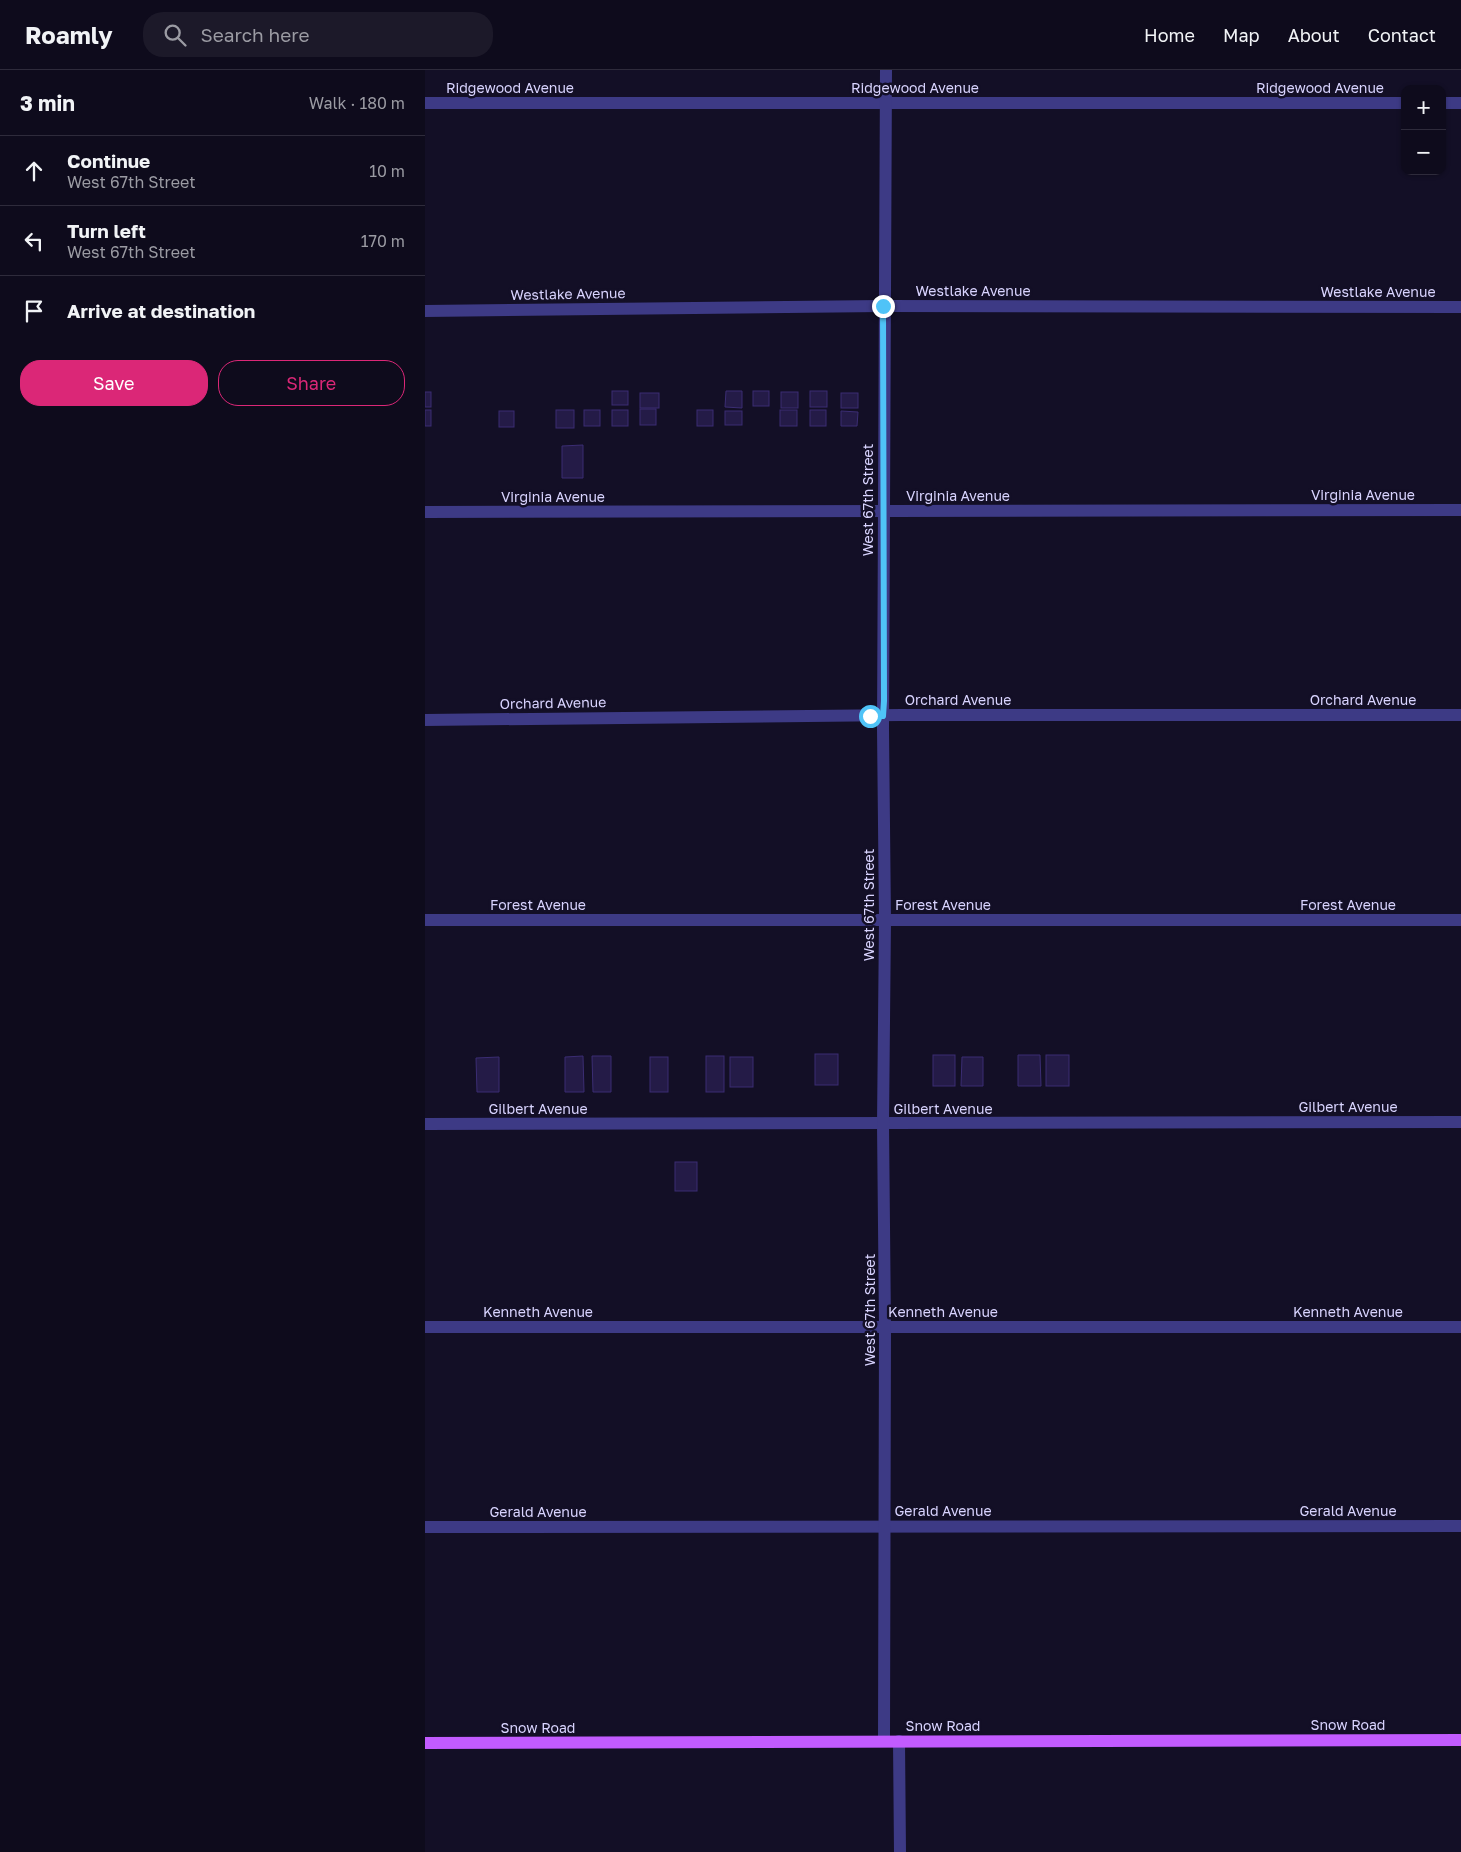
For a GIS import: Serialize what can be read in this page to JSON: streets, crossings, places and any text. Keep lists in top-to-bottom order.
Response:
{
  "streets": {
    "main road": ["Snow Road"],
    "street": [
      "Ridgewood Avenue",
      "Westlake Avenue",
      "Virginia Avenue",
      "West 67th Street",
      "Orchard Avenue",
      "Forest Avenue",
      "Gilbert Avenue",
      "Kenneth Avenue",
      "Gerald Avenue"
    ]
  },
  "crossings": [
    ["Ridgewood Avenue", "West 67th Street"],
    ["Westlake Avenue", "West 67th Street"],
    ["Virginia Avenue", "West 67th Street"],
    ["West 67th Street", "Orchard Avenue"],
    ["West 67th Street", "Forest Avenue"],
    ["West 67th Street", "Gilbert Avenue"],
    ["West 67th Street", "Kenneth Avenue"],
    ["West 67th Street", "Gerald Avenue"],
    ["West 67th Street", "Snow Road"]
  ],
  "page": {
    "header": "Roamly",
    "search": "Search here",
    "nav": [
      "Home",
      "Map",
      "About",
      "Contact"
    ],
    "heading": ["3 min", "Walk · 180 m"],
    "map_buttons": ["+", "−"],
    "list": [
      ["Continue", "West 67th Street", "10 m"],
      ["Turn left", "West 67th Street", "170 m"],
      "Arrive at destination"
    ],
    "buttons": ["Save", "Share"]
  }
}
